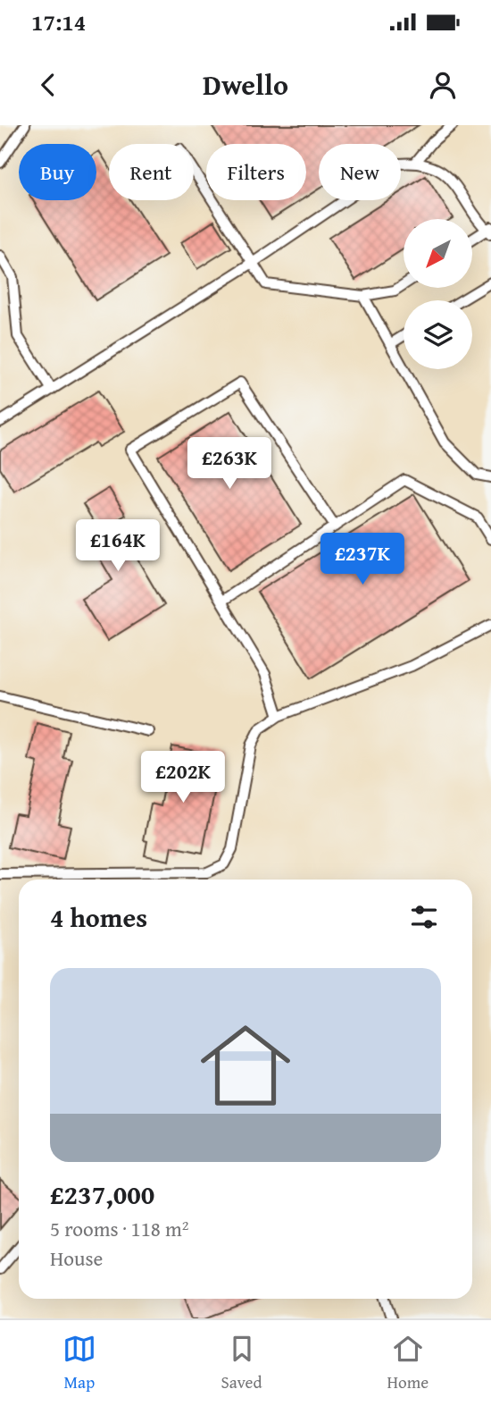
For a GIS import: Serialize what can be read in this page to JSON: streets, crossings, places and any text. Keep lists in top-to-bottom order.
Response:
{
  "north": "bottom left",
  "page": {
    "status": "17:14",
    "header": "Dwello",
    "chip": [
      "Buy",
      "Rent",
      "Filters",
      "New"
    ],
    "price": [
      "£263K",
      "£164K",
      "£237K",
      "£202K"
    ],
    "heading": "4 homes",
    "list": [
      {
        "name": "£237,000",
        "note": "5 rooms · 118 m² · House"
      }
    ],
    "tabs": ["Map", "Saved", "Home"]
  }
}
